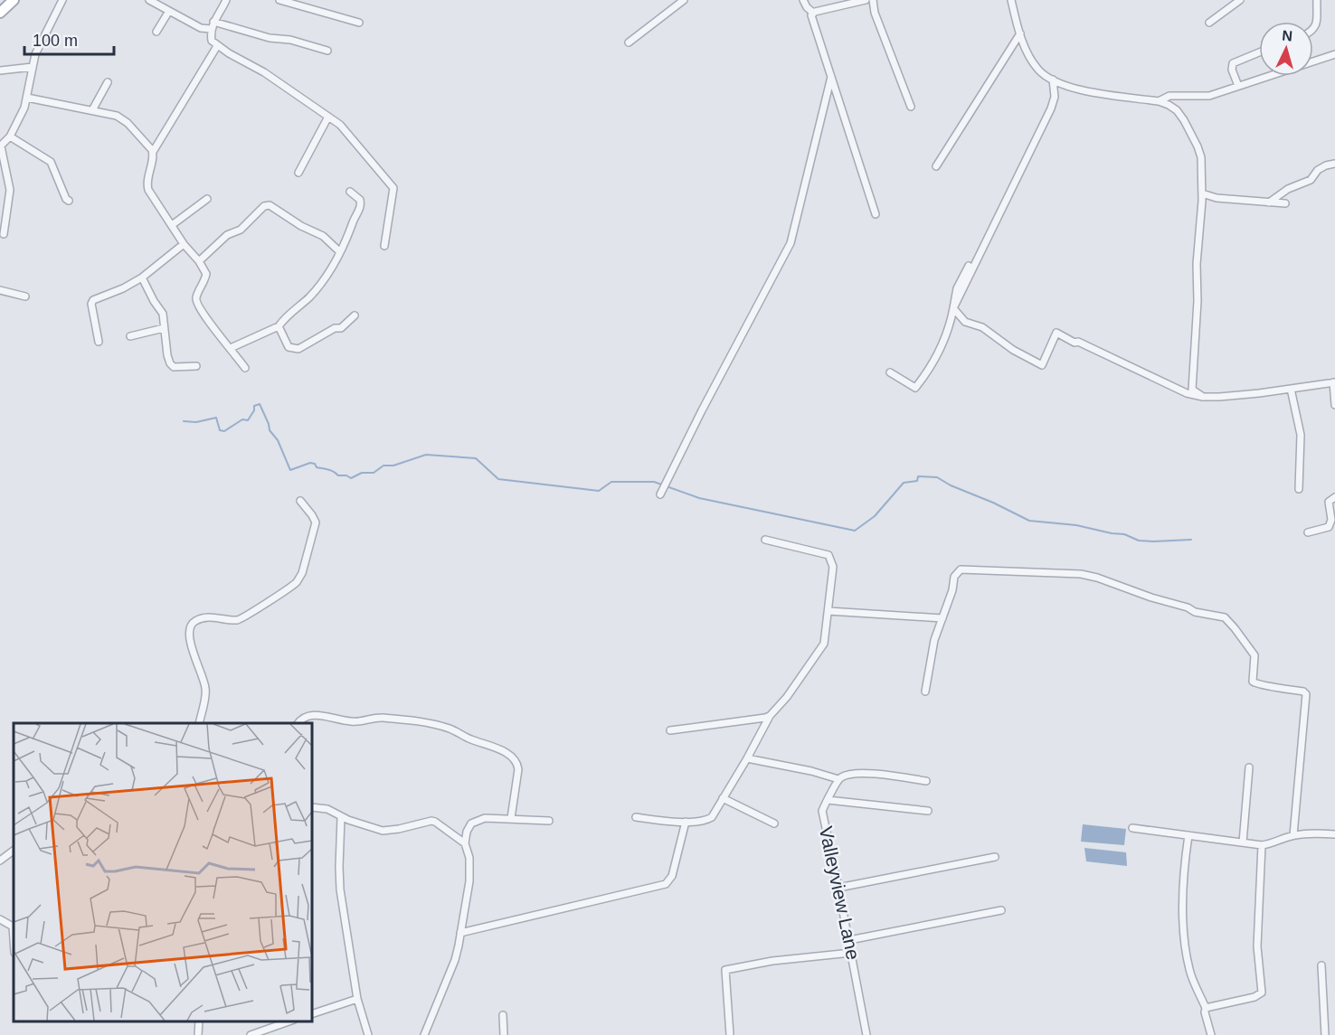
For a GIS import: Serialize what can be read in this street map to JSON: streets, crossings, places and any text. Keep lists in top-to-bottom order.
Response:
{
  "streets": {
    "street": ["Valleyview Lane"]
  },
  "scale_bar": "100 m",
  "north": "top"
}
